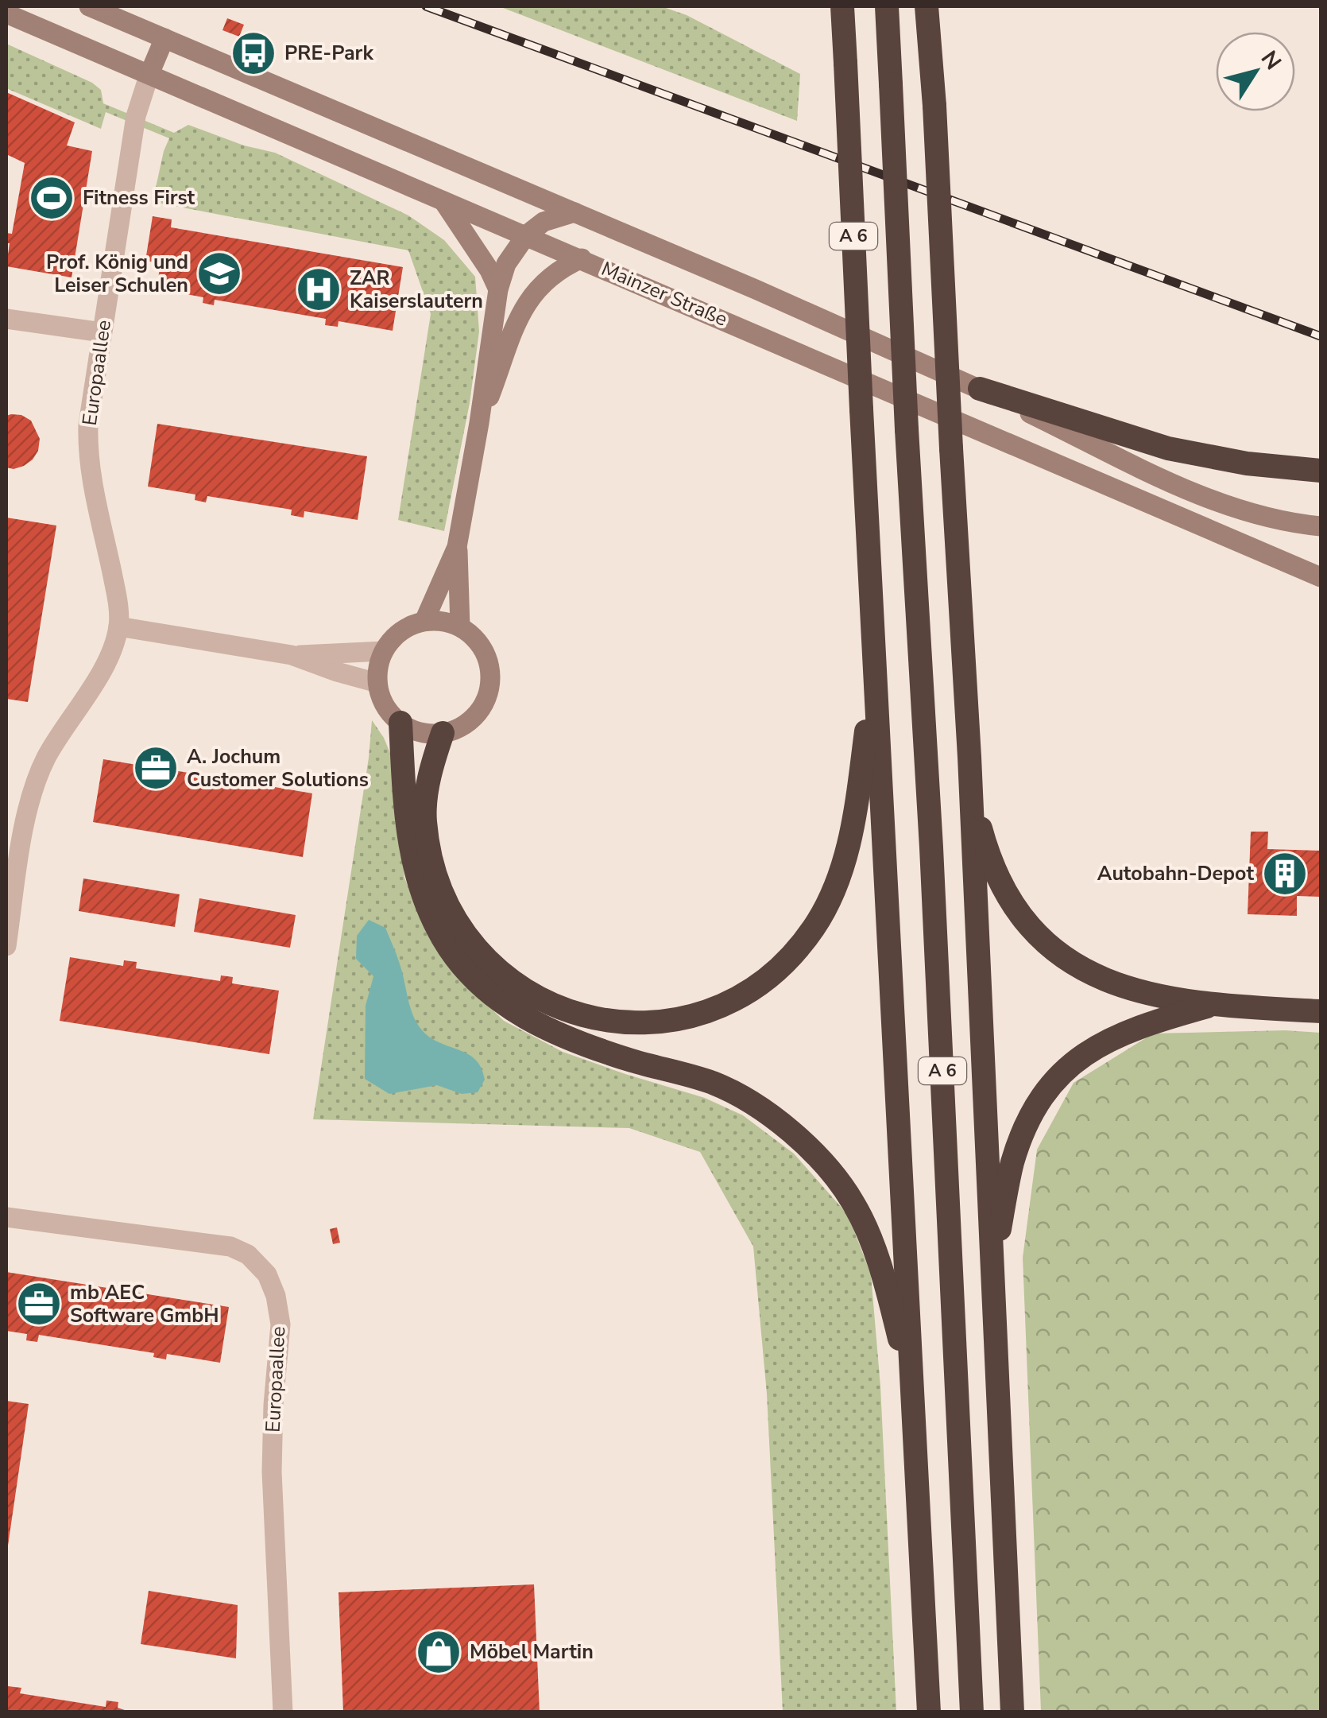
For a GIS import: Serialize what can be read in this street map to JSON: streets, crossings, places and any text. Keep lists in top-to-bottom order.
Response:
{
  "streets": {
    "highway": ["A 6"],
    "main road": ["Mainzer Straße"],
    "street": ["Europaallee"]
  },
  "crossings": [
    ["Mainzer Straße", "Europaallee"]
  ],
  "places": {
    "bus stop": ["PRE-Park"],
    "sports": ["Fitness First"],
    "school or university": ["Prof. König und Leiser Schulen"],
    "hospital": ["ZAR Kaiserslautern"],
    "office": ["A. Jochum Customer Solutions", "mb AEC Software GmbH"],
    "building": ["Autobahn-Depot"],
    "shop": ["Möbel Martin"]
  },
  "north": "top right"
}
